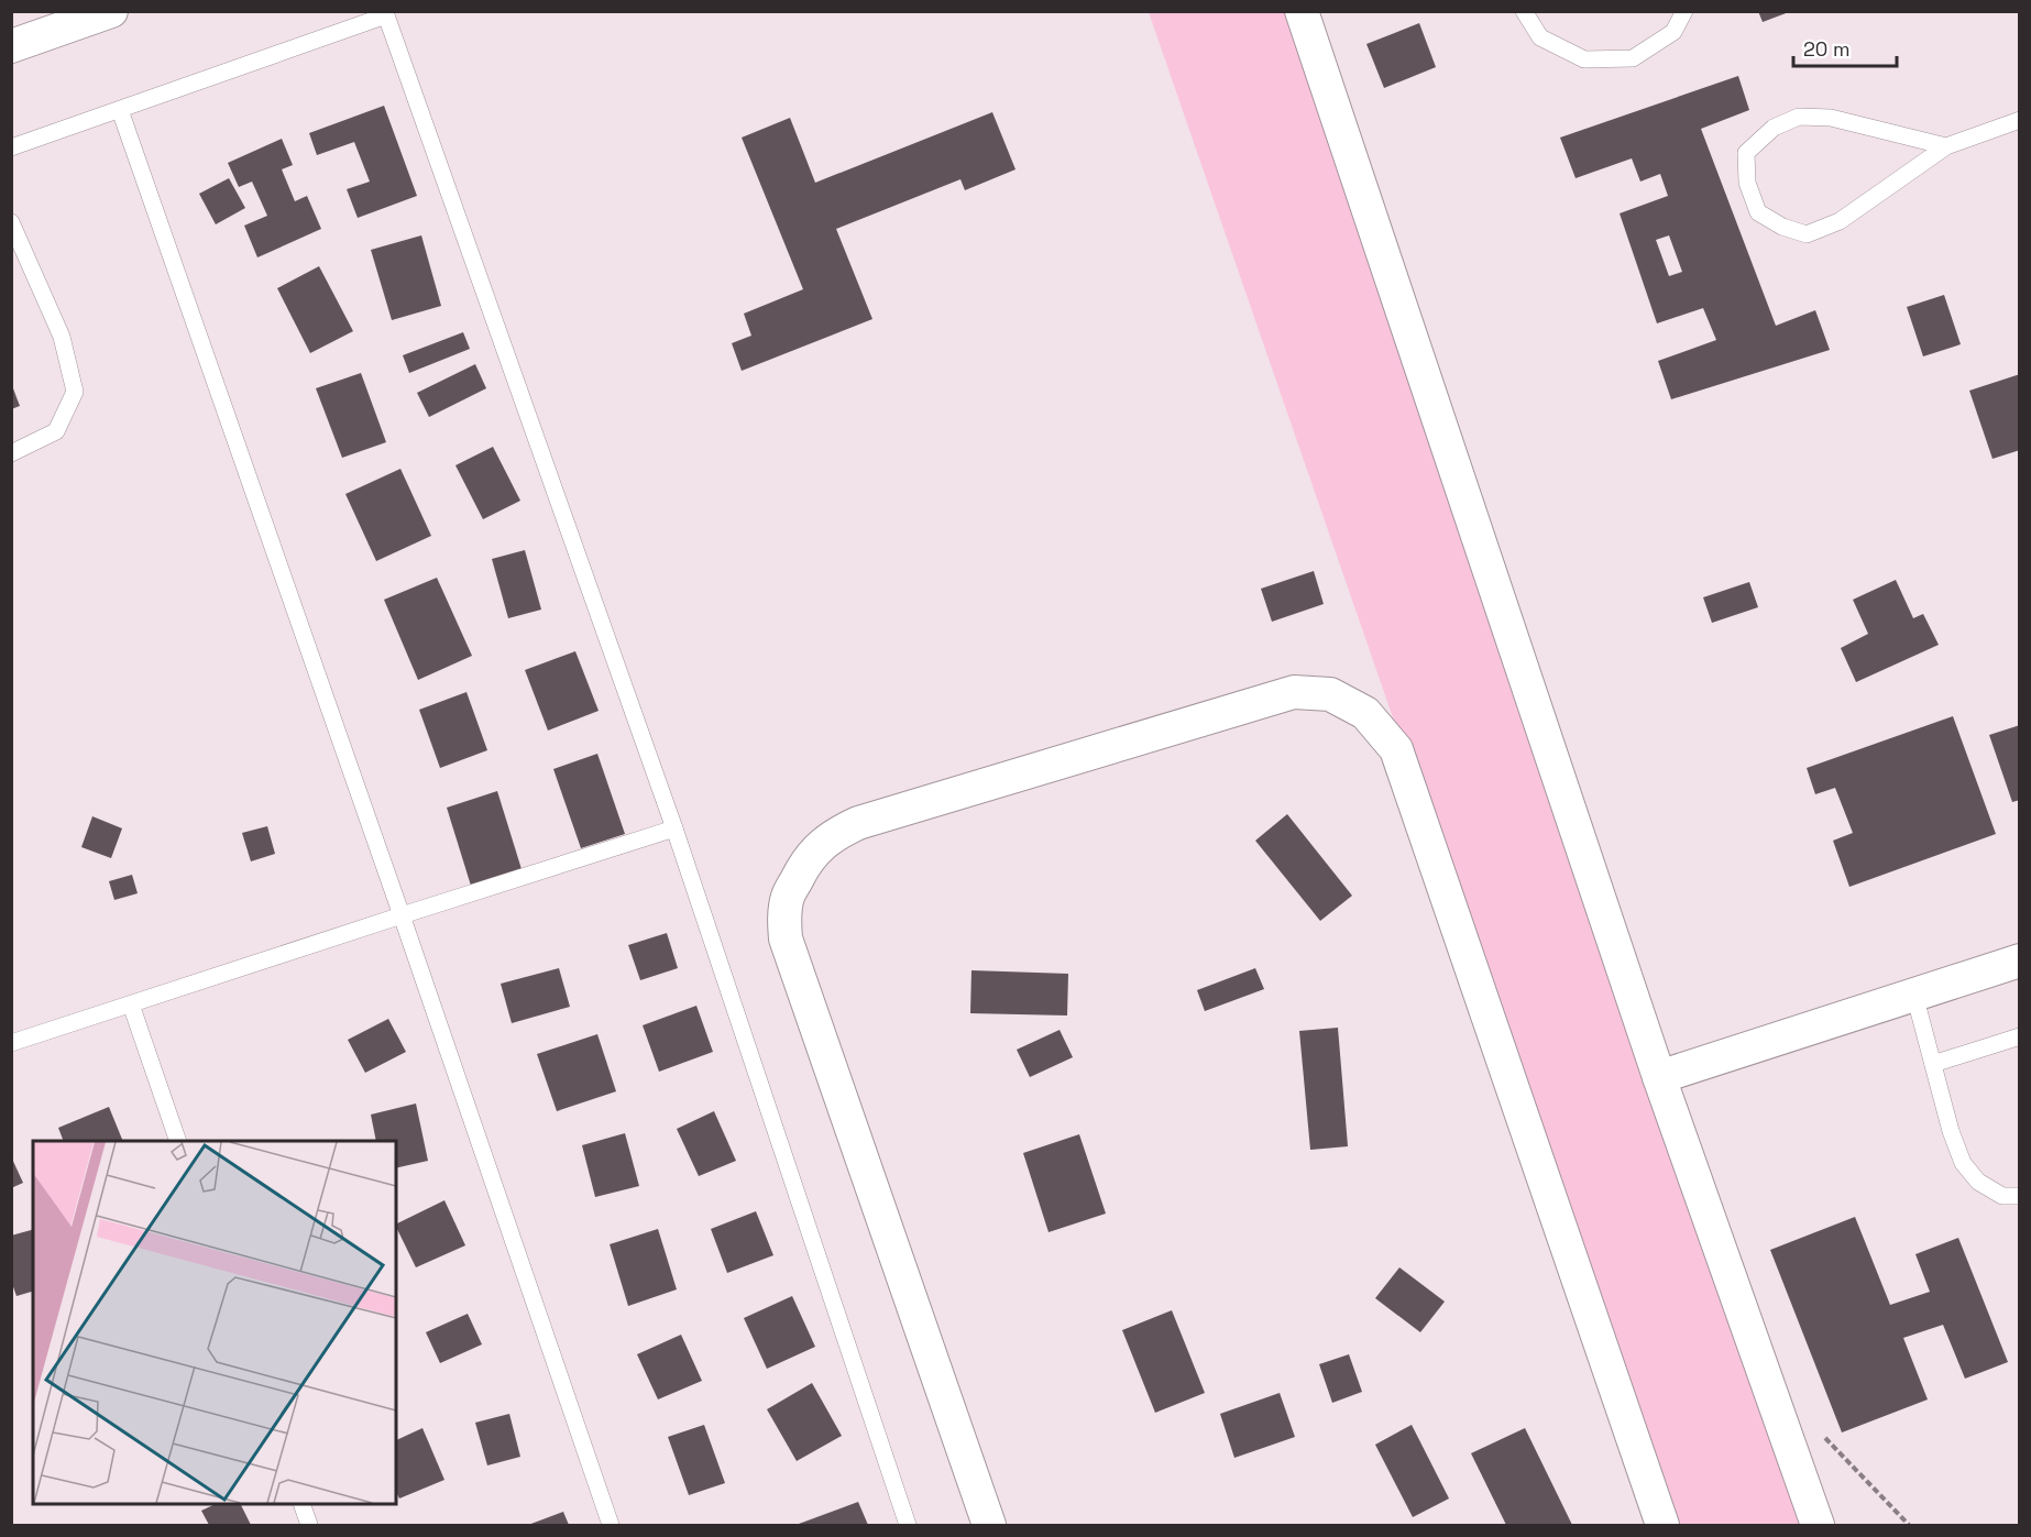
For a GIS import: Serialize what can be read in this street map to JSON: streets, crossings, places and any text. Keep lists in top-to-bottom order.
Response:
{
  "scale_bar": "20 m"
}
